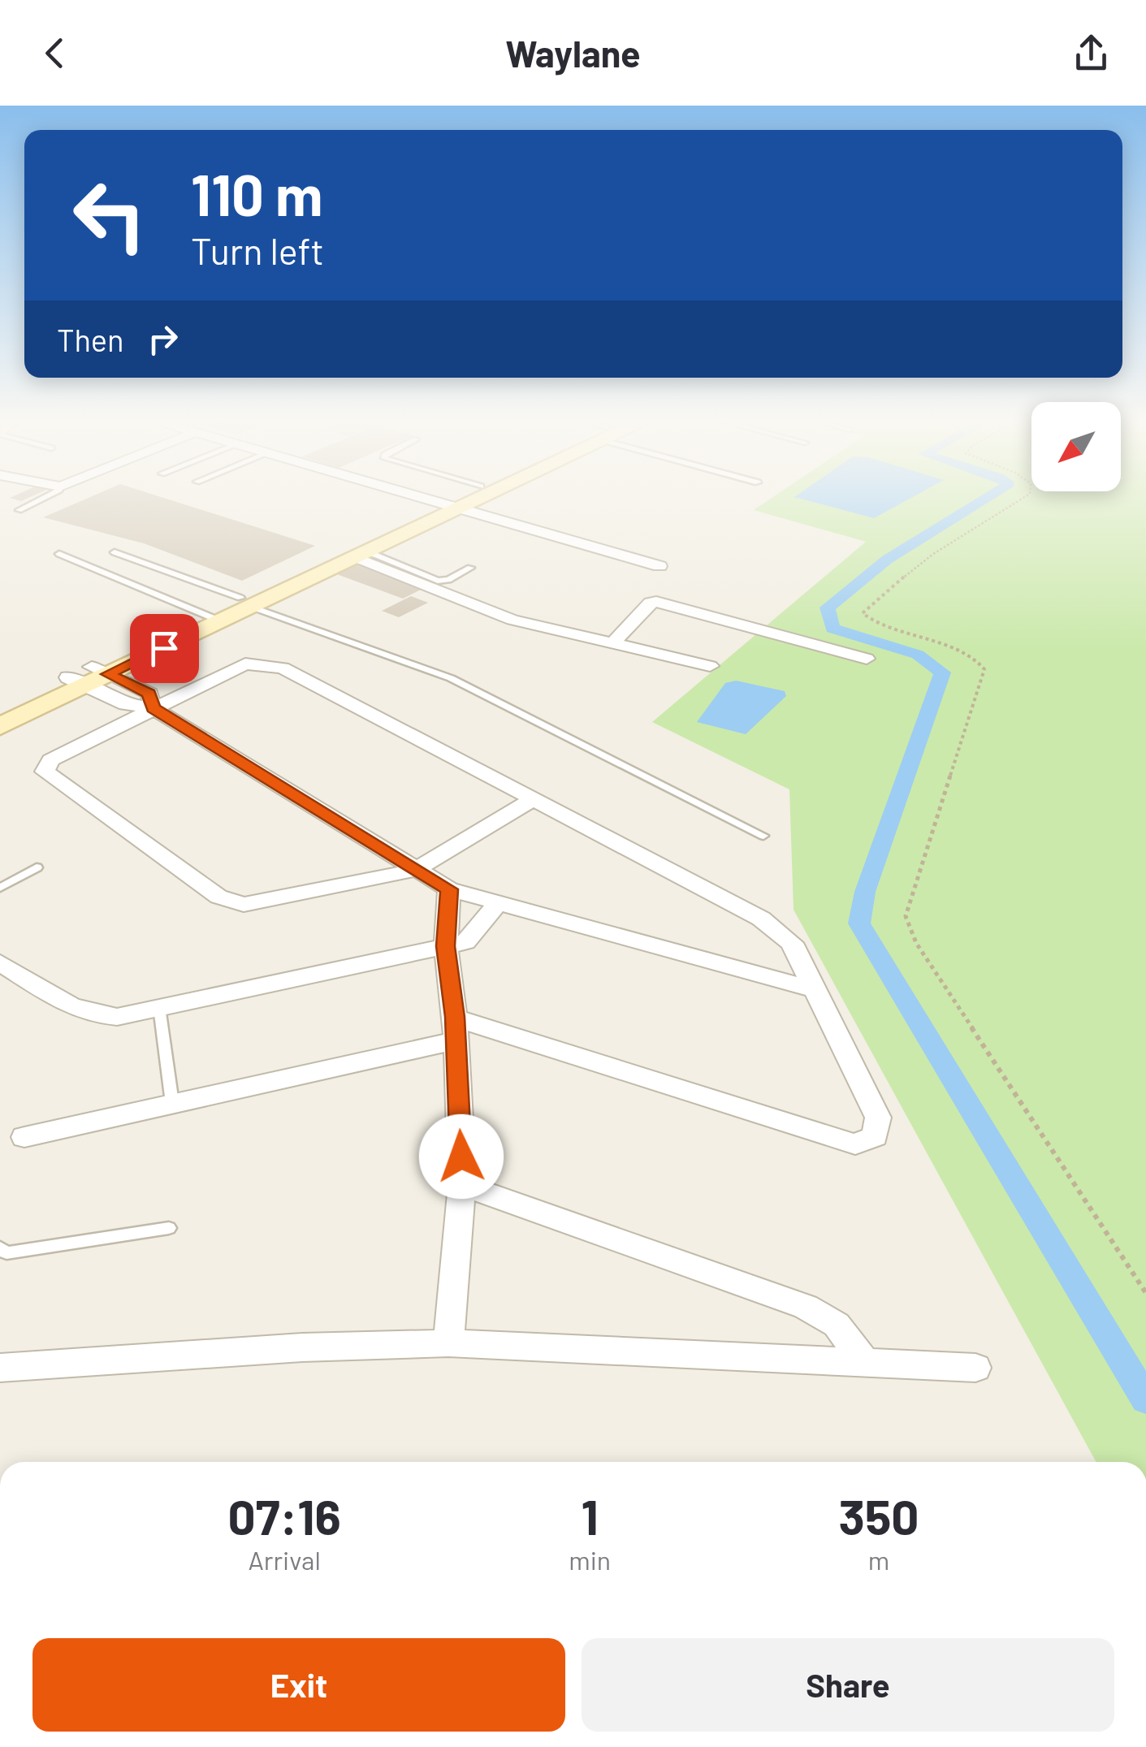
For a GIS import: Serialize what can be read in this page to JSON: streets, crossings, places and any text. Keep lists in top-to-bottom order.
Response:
{
  "north": "bottom left",
  "page": {
    "header": "Waylane",
    "turn": ["110 m", "Turn left"],
    "then": "Then",
    "eta": [
      "07:16",
      "Arrival",
      "1",
      "min",
      "350",
      "m"
    ],
    "buttons": ["Exit", "Share"]
  }
}
